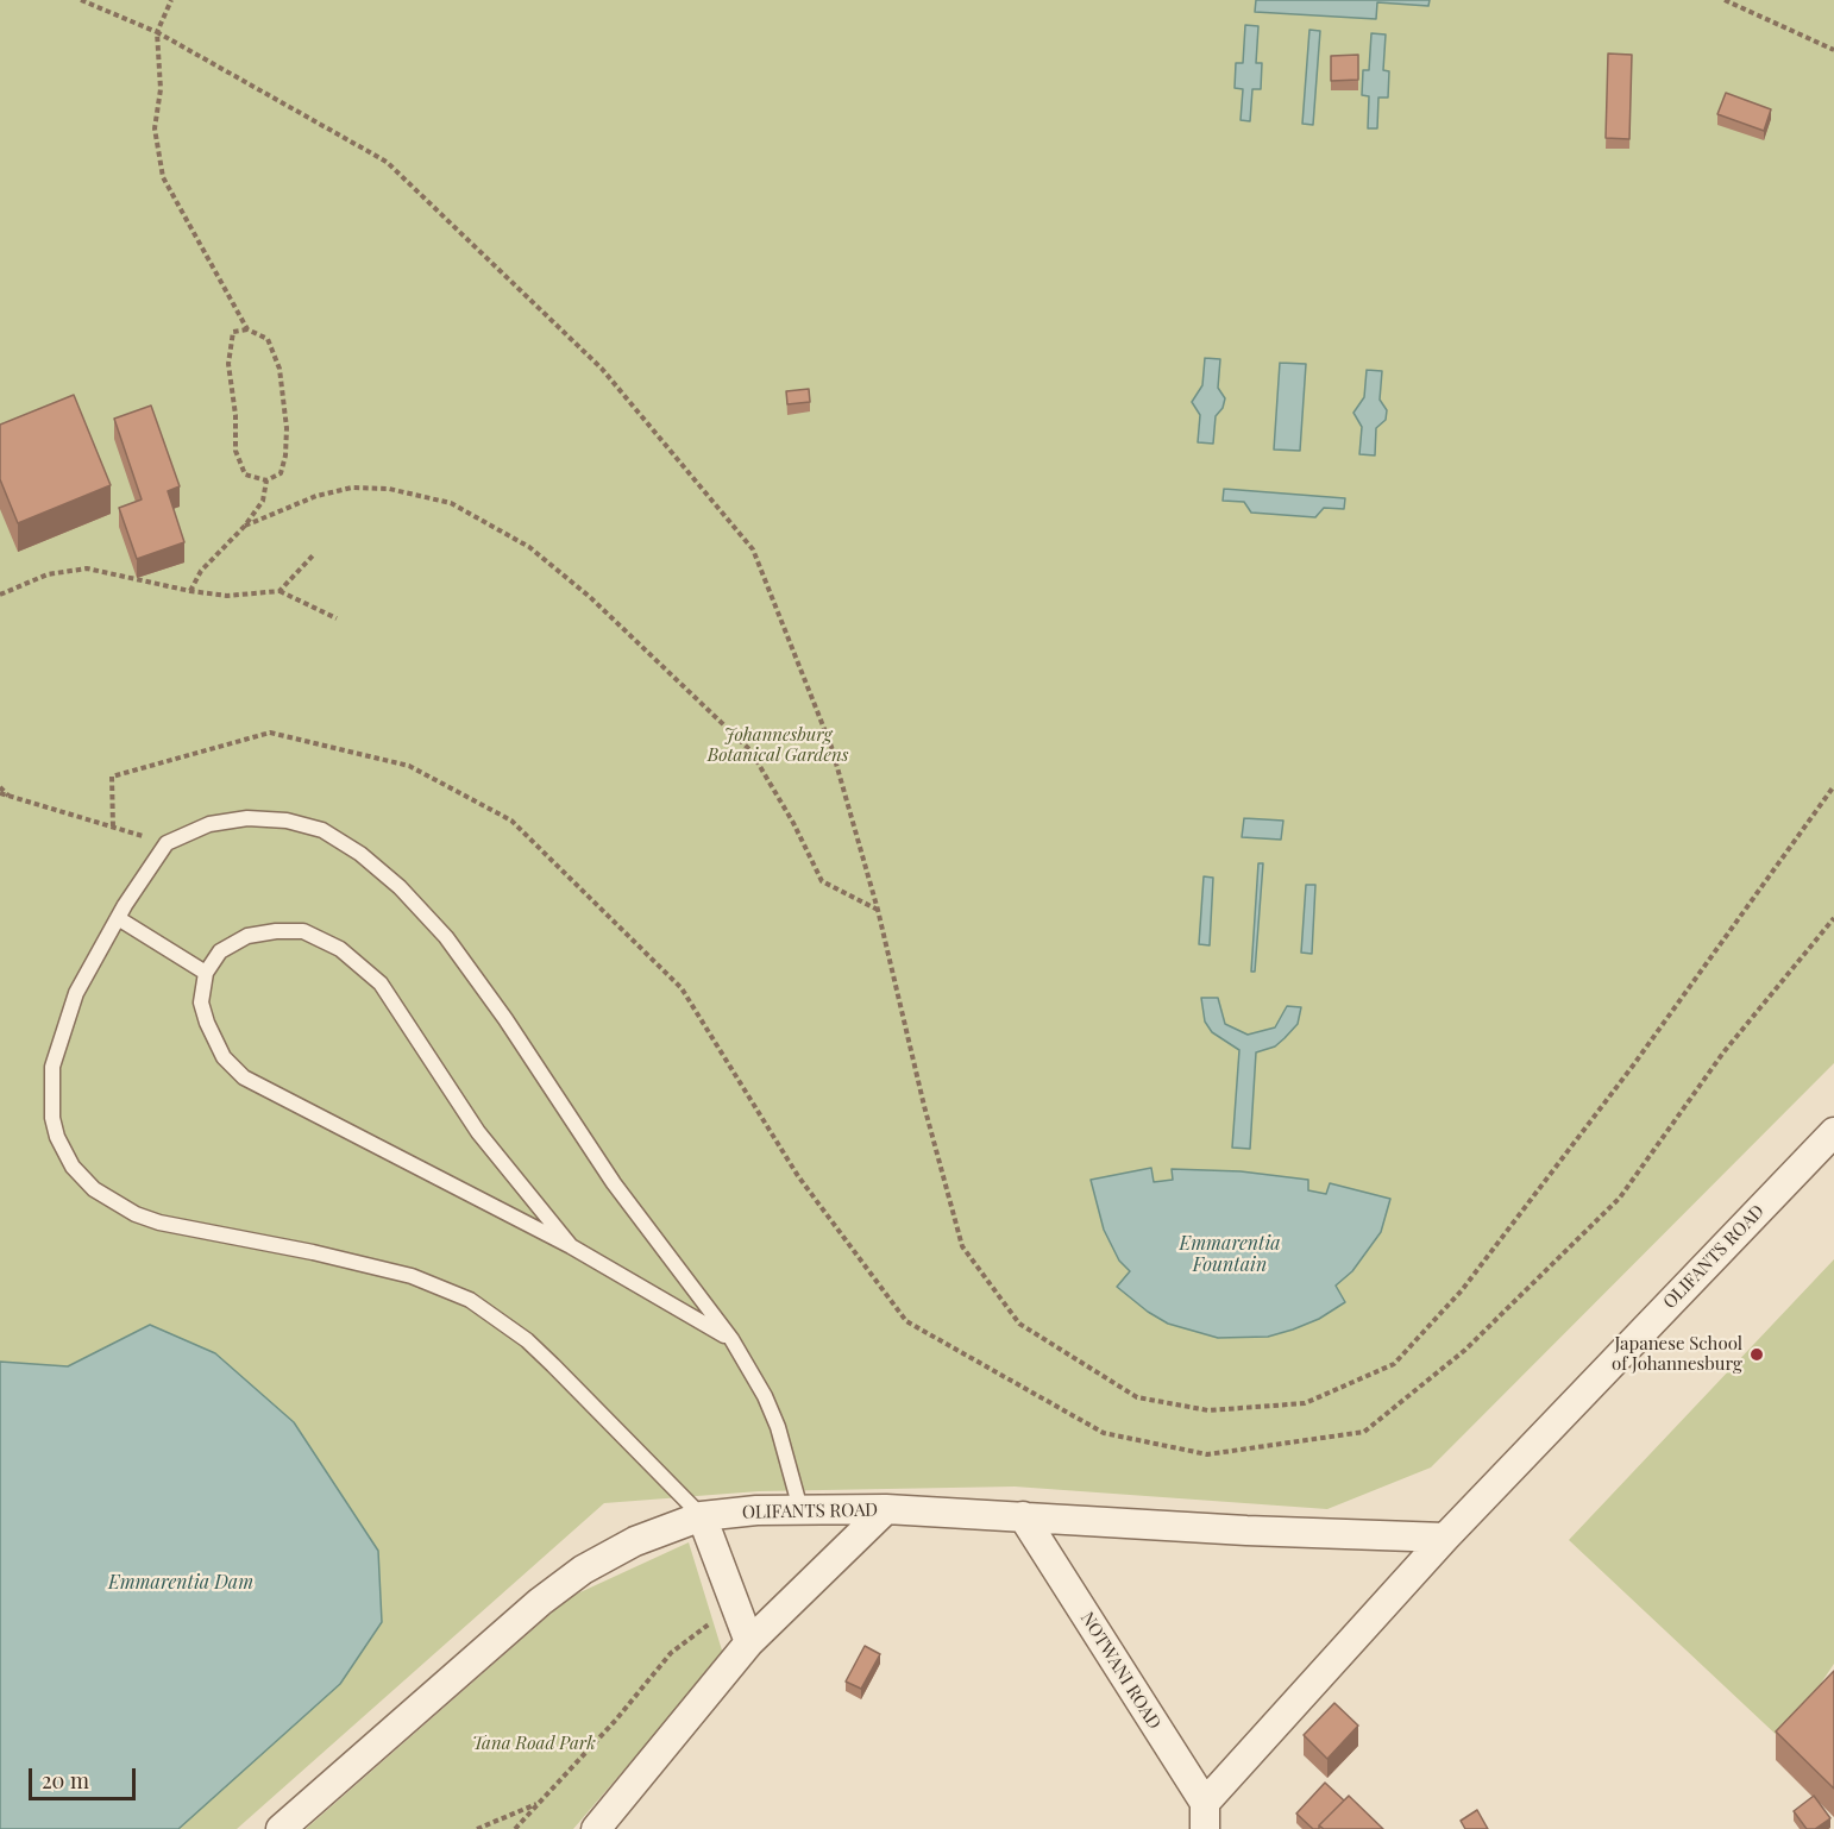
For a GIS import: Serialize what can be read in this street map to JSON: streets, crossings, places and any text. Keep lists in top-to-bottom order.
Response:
{
  "streets": {
    "street": ["OLIFANTS ROAD", "NOTWANI ROAD"]
  },
  "crossings": [
    ["OLIFANTS ROAD", "NOTWANI ROAD"]
  ],
  "water": ["Emmarentia Fountain", "Emmarentia Dam"],
  "parks": ["Johannesburg Botanical Gardens", "Tana Road Park"],
  "places": ["Japanese School of Johannesburg"],
  "scale_bar": "20 m"
}
